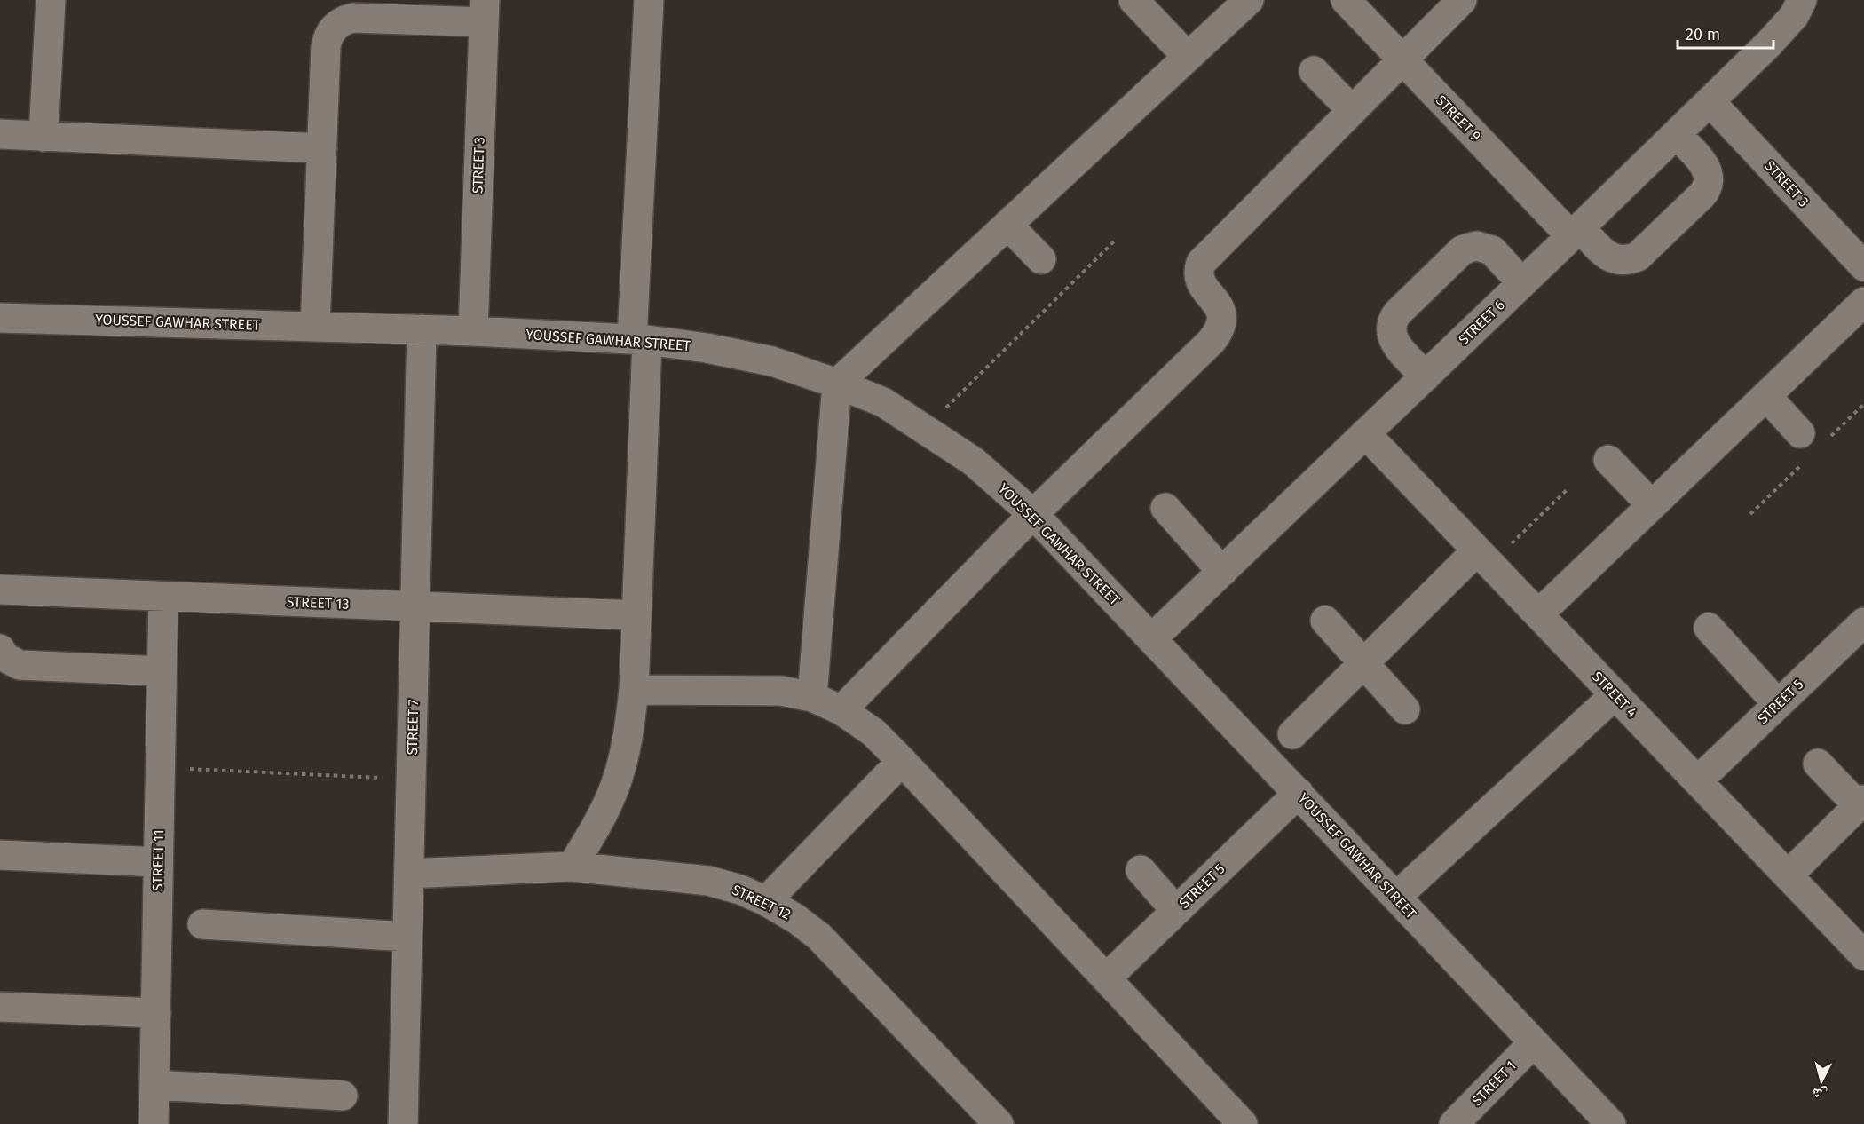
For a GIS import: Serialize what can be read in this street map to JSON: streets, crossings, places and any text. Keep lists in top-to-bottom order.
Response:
{
  "streets": {
    "street": [
      "STREET 9",
      "STREET 3",
      "YOUSSEF GAWHAR STREET",
      "STREET 6",
      "STREET 13",
      "STREET 4",
      "STREET 5",
      "STREET 7",
      "STREET 11",
      "STREET 12",
      "STREET 1"
    ]
  },
  "crossings": [
    ["STREET 9", "STREET 6"],
    ["STREET 3", "YOUSSEF GAWHAR STREET"],
    ["STREET 3", "STREET 6"],
    ["YOUSSEF GAWHAR STREET", "STREET 6"],
    ["YOUSSEF GAWHAR STREET", "STREET 5"],
    ["YOUSSEF GAWHAR STREET", "STREET 7"],
    ["YOUSSEF GAWHAR STREET", "STREET 1"],
    ["STREET 6", "STREET 4"],
    ["STREET 13", "STREET 7"],
    ["STREET 13", "STREET 11"],
    ["STREET 4", "STREET 5"],
    ["STREET 7", "STREET 12"]
  ],
  "scale_bar": "20 m",
  "north": "bottom"
}
